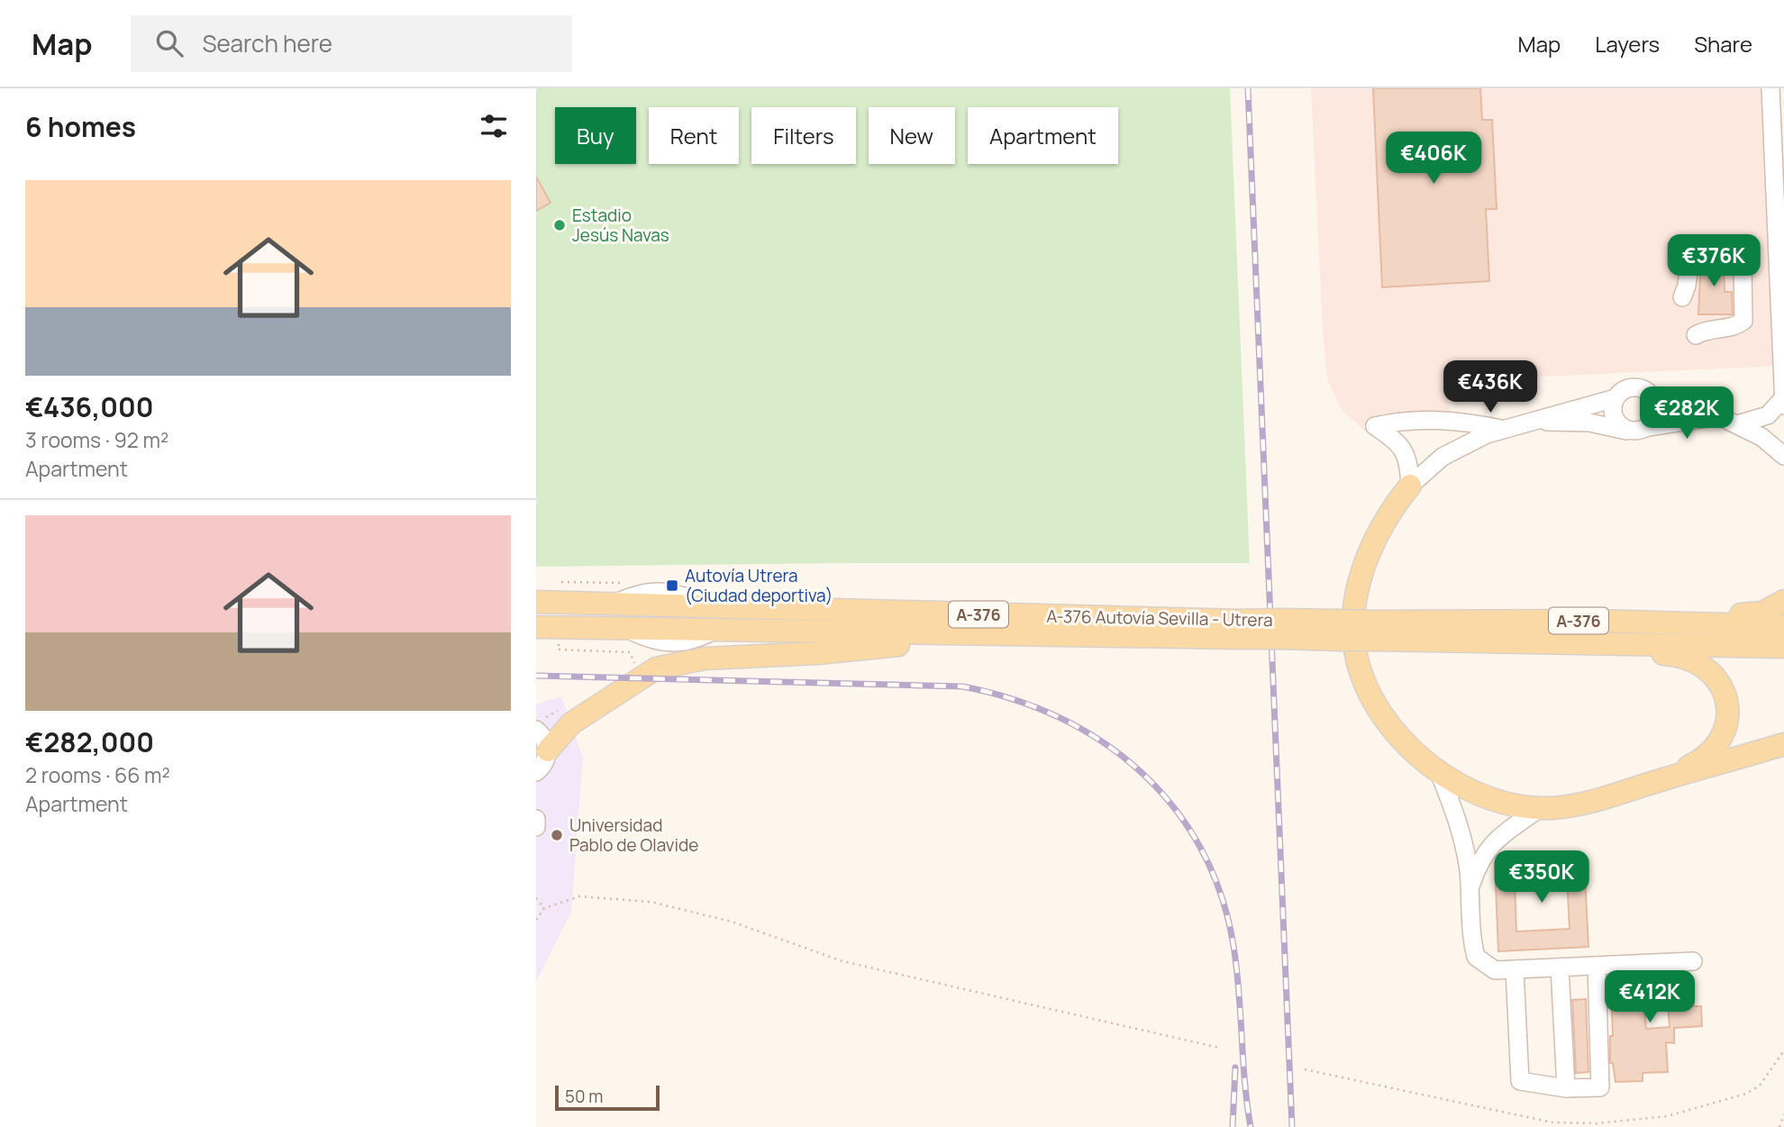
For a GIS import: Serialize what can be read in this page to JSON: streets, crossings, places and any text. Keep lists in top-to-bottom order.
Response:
{
  "streets": {
    "main road": ["A-376", "A-376 Autovía Sevilla - Utrera"]
  },
  "places": {
    "other": ["Estadio Jesús Navas", "Universidad Pablo de Olavide"],
    "transit": ["Autovía Utrera (Ciudad deportiva)"]
  },
  "scale_bar": "50 m",
  "page": {
    "header": "Map",
    "search": "Search here",
    "nav": ["Map", "Layers", "Share"],
    "heading": "6 homes",
    "chip": [
      "Buy",
      "Rent",
      "Filters",
      "New",
      "Apartment"
    ],
    "price": [
      "€406K",
      "€376K",
      "€436K",
      "€282K",
      "€350K",
      "€412K"
    ],
    "list": [
      {
        "name": "€436,000",
        "note": "3 rooms · 92 m² · Apartment"
      },
      {
        "name": "€282,000",
        "note": "2 rooms · 66 m² · Apartment"
      }
    ],
    "scale": "50 m"
  }
}
